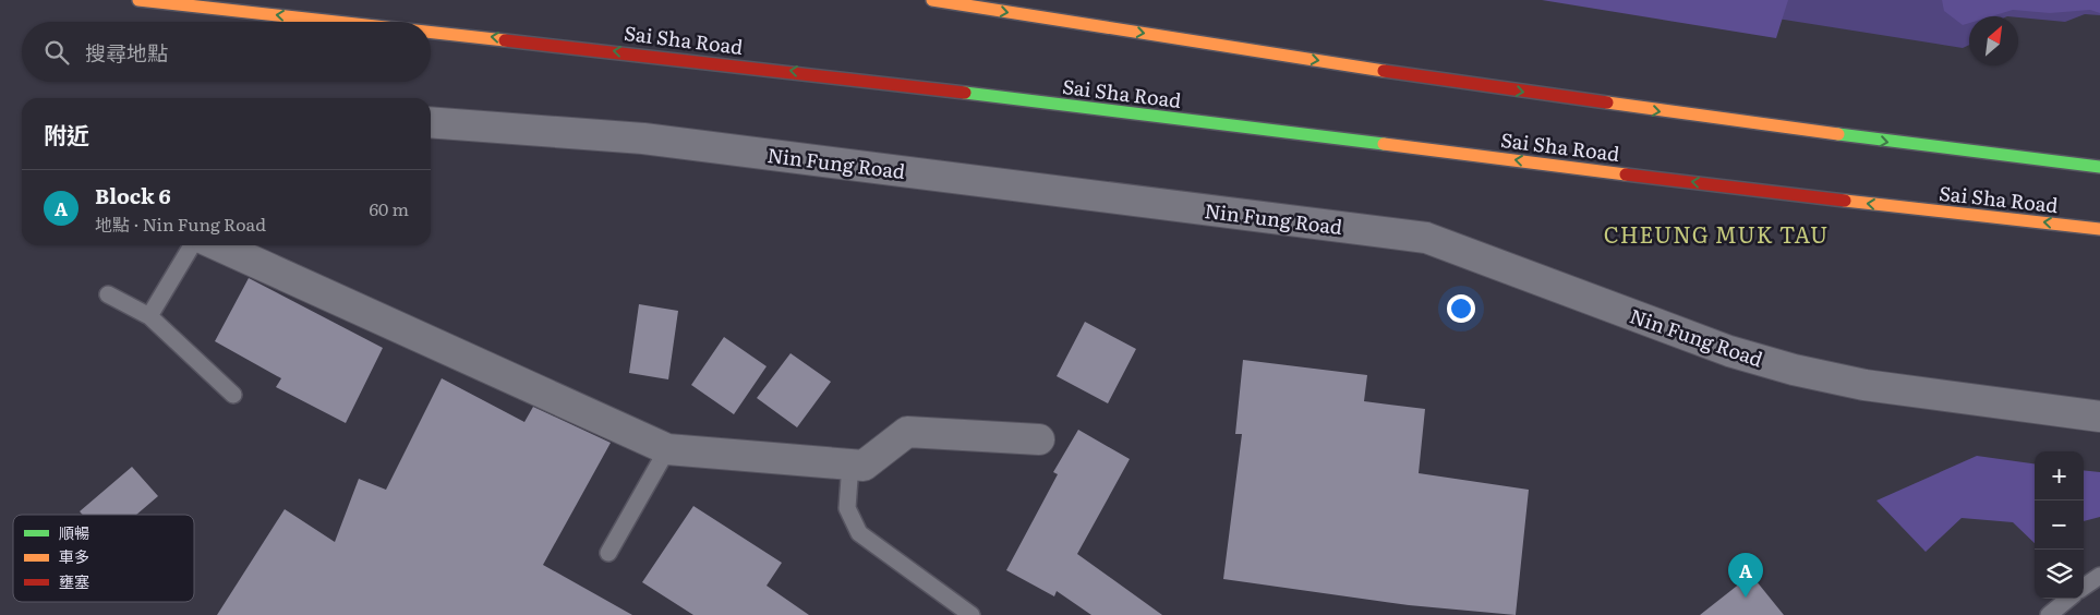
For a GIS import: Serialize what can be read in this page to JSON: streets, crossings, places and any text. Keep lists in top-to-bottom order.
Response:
{
  "streets": {
    "main road": ["Sai Sha Road"],
    "street": ["Nin Fung Road"]
  },
  "districts": ["CHEUNG MUK TAU"],
  "legend": ["順暢", "車多", "壅塞"],
  "north": "top right",
  "page": {
    "search": "搜尋地點",
    "heading": "附近",
    "list": [
      {
        "mark": "A",
        "name": "Block 6",
        "note": "地點 · Nin Fung Road",
        "value": "60 m"
      }
    ],
    "map_buttons": ["+", "−"],
    "pins": "A"
  }
}
